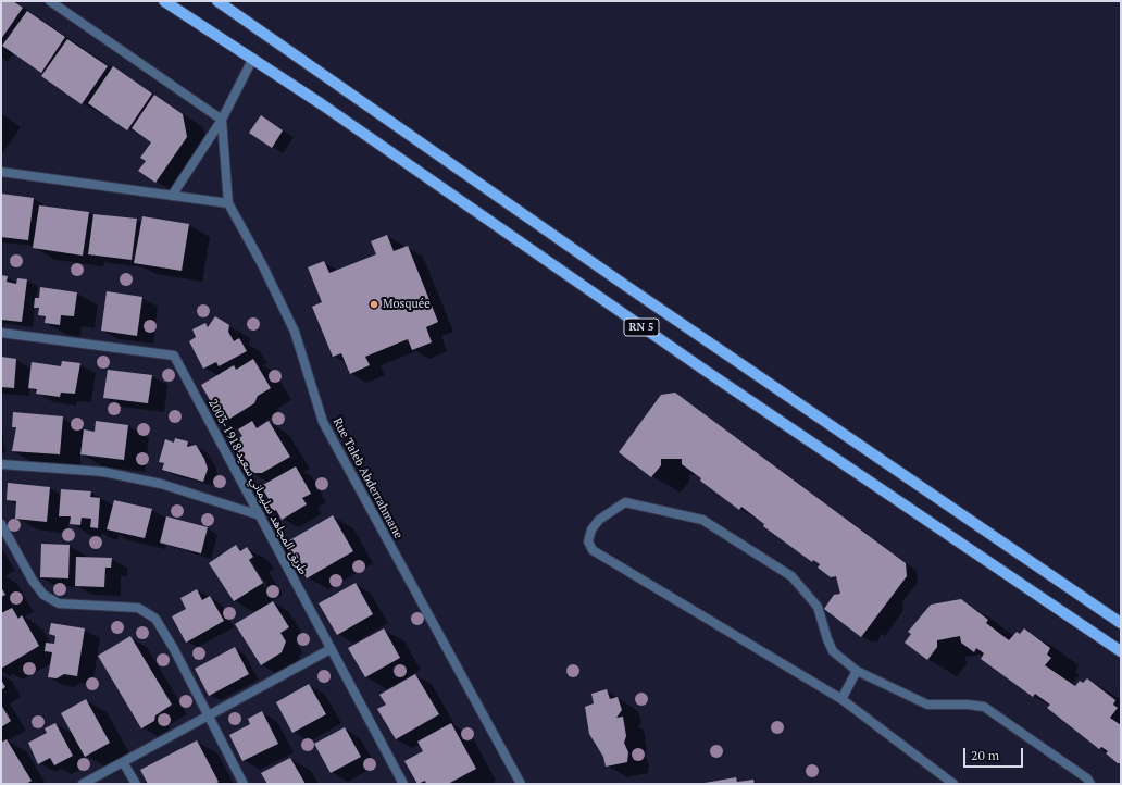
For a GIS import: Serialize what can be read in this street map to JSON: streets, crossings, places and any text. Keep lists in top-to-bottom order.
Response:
{
  "streets": {
    "main road": ["RN 5"],
    "street": ["Rue Taleb Abderrahmane", "طريق المجاهد سليماني سعيد 1918-2003"]
  },
  "places": ["Mosquée"],
  "scale_bar": "20 m"
}
